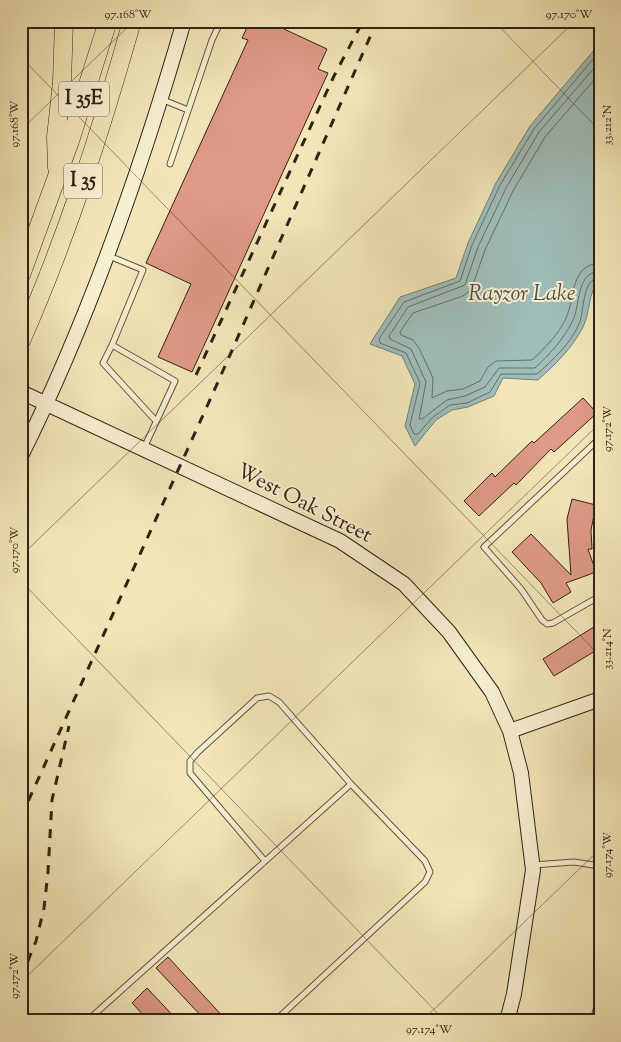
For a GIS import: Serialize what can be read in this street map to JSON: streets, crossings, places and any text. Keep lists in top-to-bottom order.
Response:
{
  "streets": {
    "highway": ["I 35E", "I 35"],
    "street": ["West Oak Street"]
  },
  "water": ["Rayzor Lake"],
  "coordinates": [
    "97.168°W",
    "97.170°W",
    "33.212°N",
    "97.172°W",
    "33.214°N",
    "97.174°W"
  ]
}
